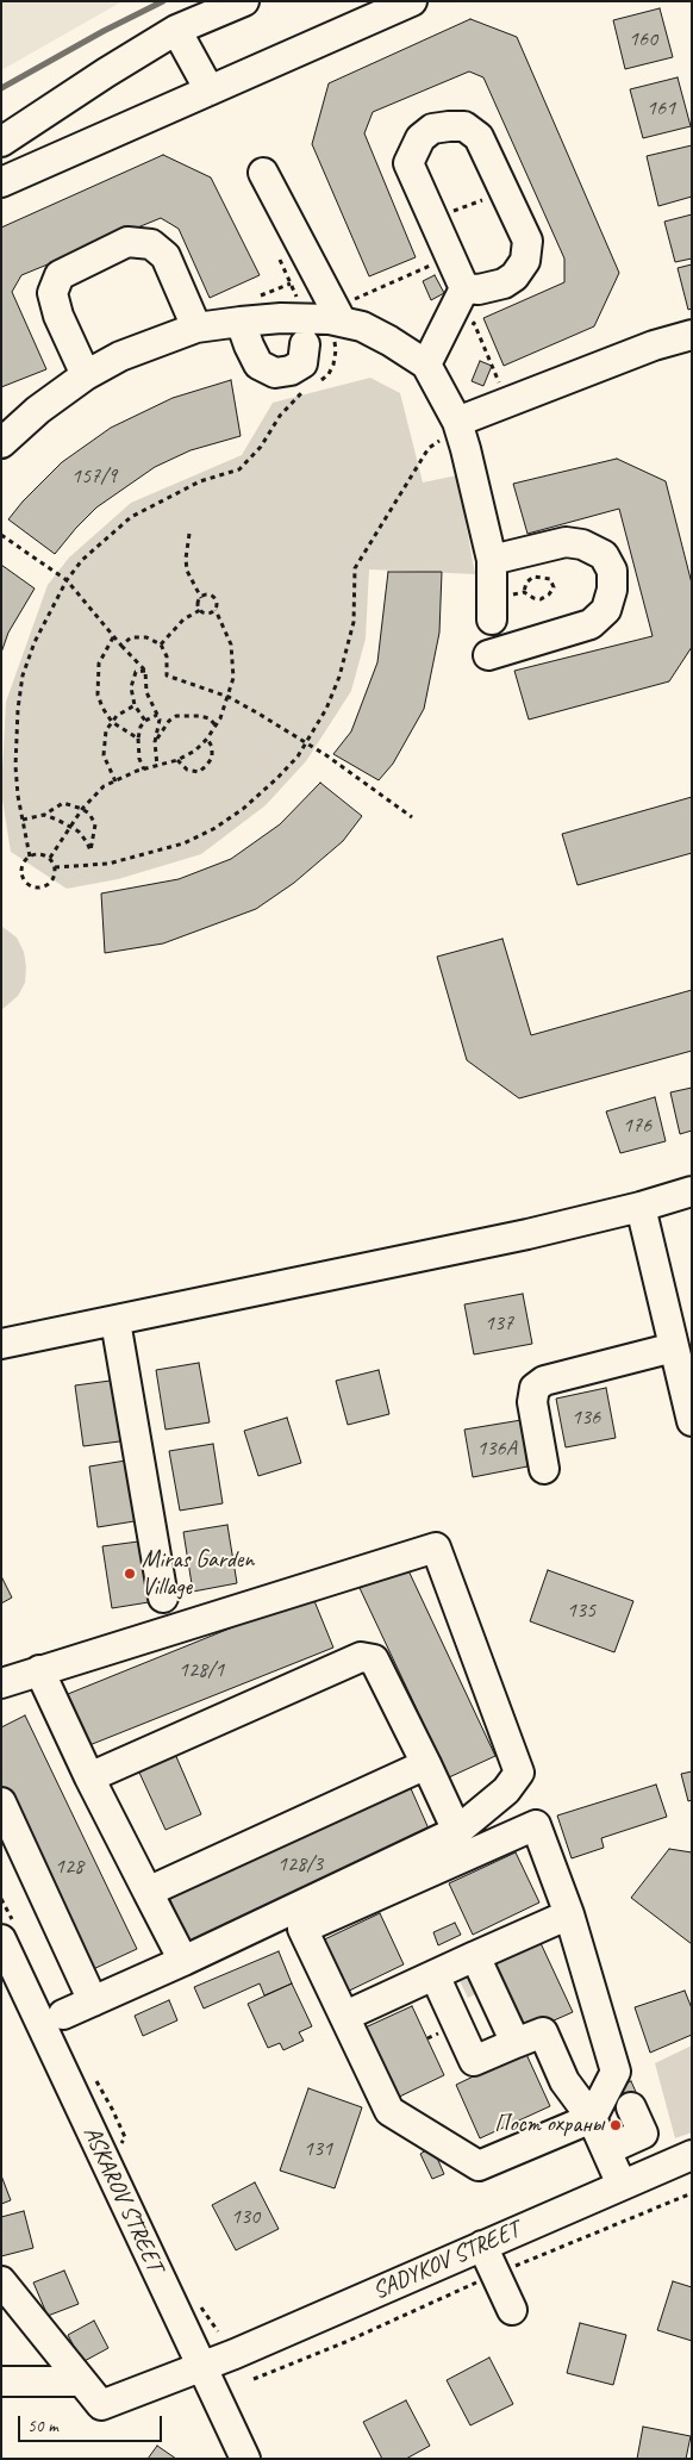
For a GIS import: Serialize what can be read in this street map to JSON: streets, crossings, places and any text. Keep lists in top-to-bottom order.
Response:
{
  "streets": {
    "street": ["ASKAROV STREET", "SADYKOV STREET"]
  },
  "crossings": [
    ["ASKAROV STREET", "SADYKOV STREET"]
  ],
  "places": ["Miras Garden Village", "Пост охраны"],
  "house_numbers": [
    "160",
    "161",
    "157/9",
    "176",
    "137",
    "136",
    "136А",
    "135",
    "128/1",
    "128/3",
    "128",
    "131",
    "130"
  ],
  "scale_bar": "50 m"
}
